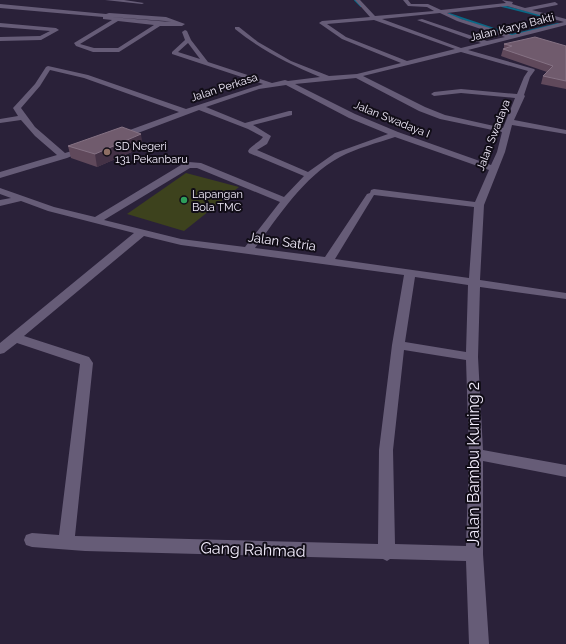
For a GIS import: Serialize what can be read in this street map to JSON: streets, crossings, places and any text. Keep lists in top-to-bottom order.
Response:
{
  "streets": {
    "street": [
      "Jalan Karya Bakti",
      "Jalan Perkasa",
      "Jalan Swadaya I",
      "Jalan Swadaya",
      "Jalan Satria",
      "Jalan Bambu Kuning 2",
      "Gang Rahmad"
    ]
  },
  "crossings": [
    ["Jalan Karya Bakti", "Jalan Perkasa"],
    ["Jalan Karya Bakti", "Jalan Swadaya"],
    ["Jalan Perkasa", "Jalan Swadaya I"],
    ["Jalan Perkasa", "Jalan Swadaya"],
    ["Jalan Swadaya I", "Jalan Swadaya"],
    ["Jalan Swadaya", "Jalan Satria"],
    ["Jalan Swadaya", "Jalan Bambu Kuning 2"],
    ["Jalan Satria", "Jalan Bambu Kuning 2"],
    ["Jalan Bambu Kuning 2", "Gang Rahmad"]
  ],
  "places": ["SD Negeri 131 Pekanbaru", "Lapangan Bola TMC"]
}
